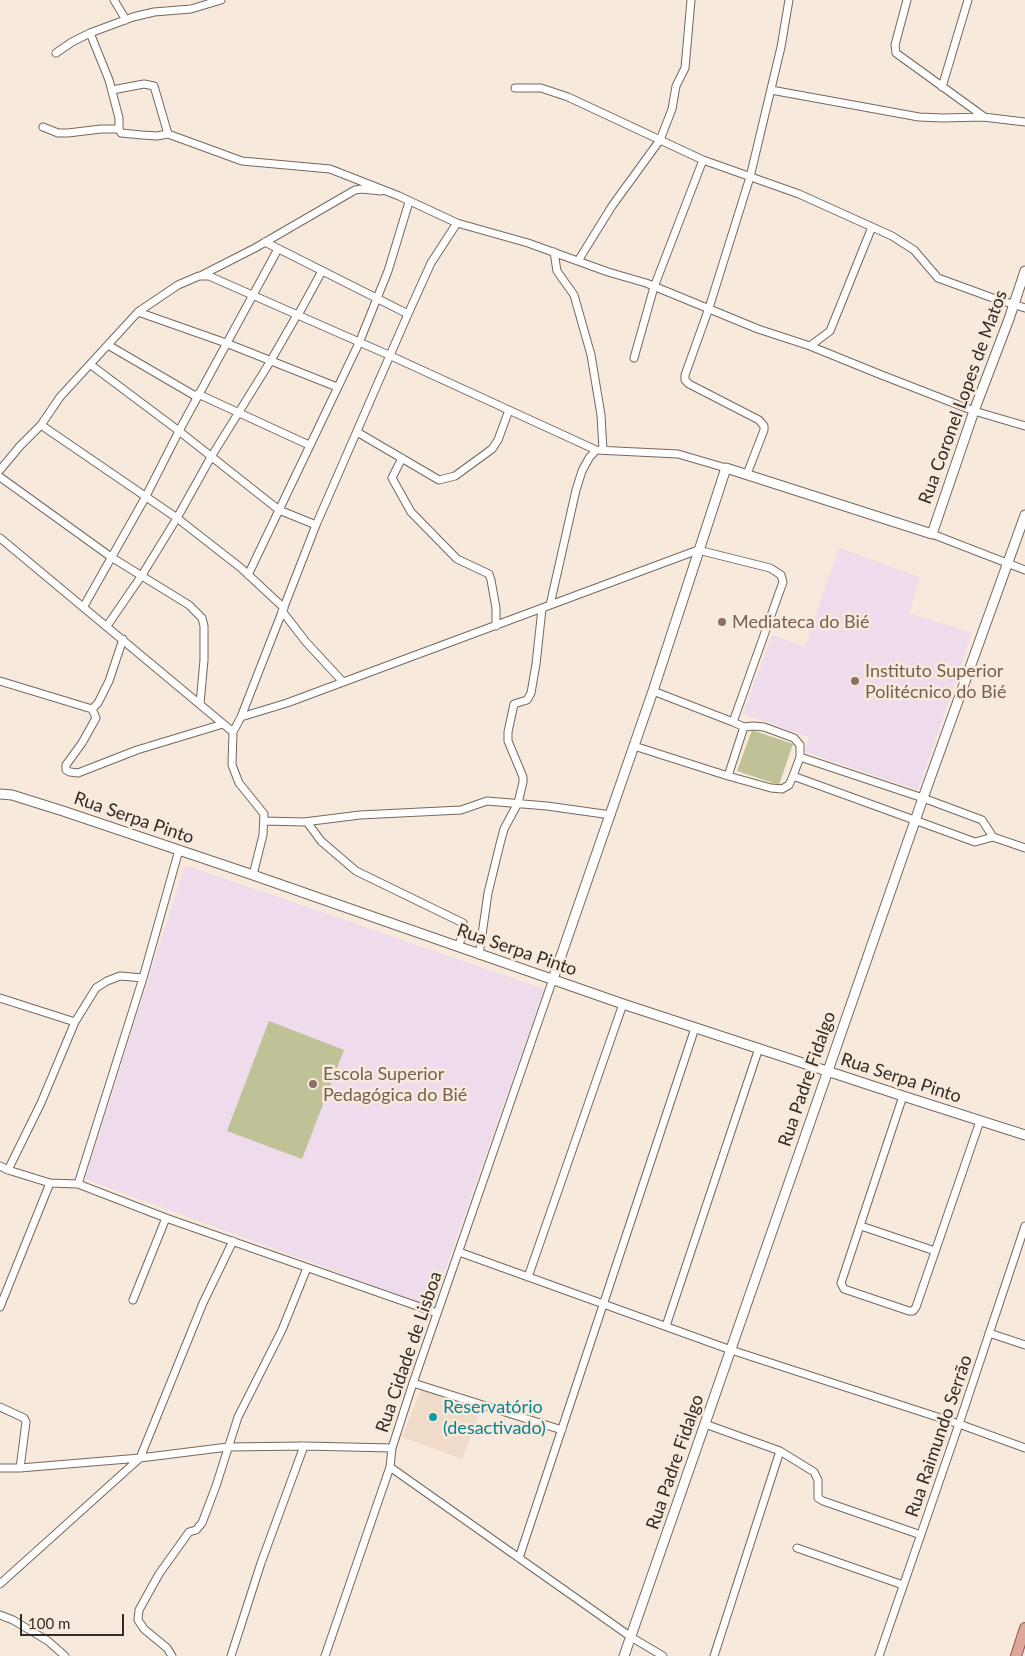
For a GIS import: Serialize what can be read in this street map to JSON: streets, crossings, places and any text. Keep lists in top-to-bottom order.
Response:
{
  "streets": {
    "street": [
      "Rua Coronel Lopes de Matos",
      "Rua Serpa Pinto",
      "Rua Padre Fidalgo",
      "Rua Cidade de Lisboa",
      "Rua Raimundo Serrão"
    ]
  },
  "crossings": [
    ["Rua Serpa Pinto", "Rua Padre Fidalgo"],
    ["Rua Serpa Pinto", "Rua Cidade de Lisboa"]
  ],
  "places": [
    "Mediateca do Bié",
    "Instituto Superior Politécnico do Bié",
    "Escola Superior Pedagógica do Bié",
    "Reservatório (desactivado)"
  ],
  "scale_bar": "100 m"
}
